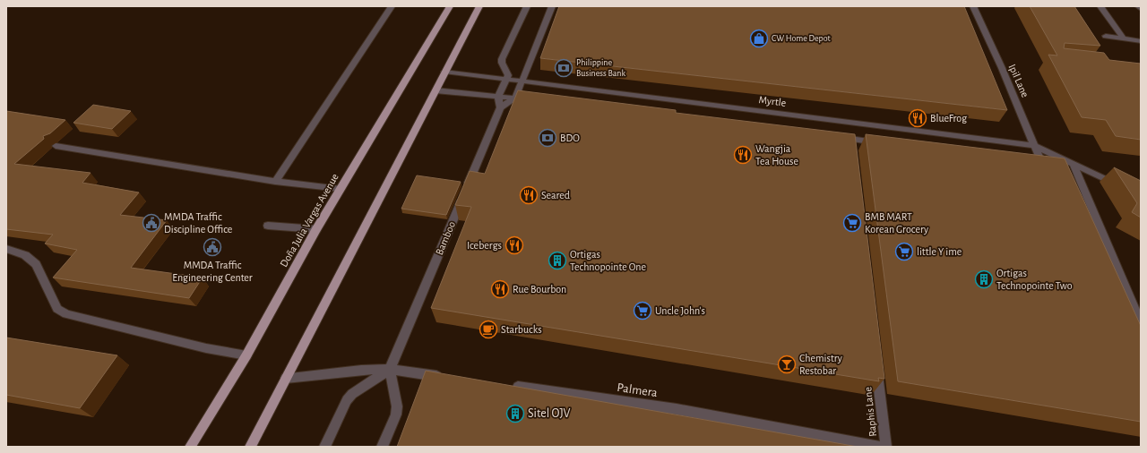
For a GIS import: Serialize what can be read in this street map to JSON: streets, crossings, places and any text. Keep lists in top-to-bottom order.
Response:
{
  "streets": {
    "main road": ["Doña Julia Vargas Avenue"],
    "lane": [
      "Ipil Lane",
      "Myrtle",
      "Bamboo",
      "Palmera",
      "Raphis Lane"
    ]
  },
  "crossings": [
    ["Ipil Lane", "Myrtle"]
  ],
  "places": {
    "shop": ["CW Home Depot"],
    "bank": ["Philippine Business Bank", "BDO"],
    "restaurant": [
      "BlueFrog",
      "Wangjia Tea House",
      "Seared",
      "Icebergs",
      "Rue Bourbon"
    ],
    "public building": ["MMDA Traffic Discipline Office", "MMDA Traffic Engineering Center"],
    "supermarket": ["BMB MART Korean Grocery", "little Y ime", "Uncle John's"],
    "building": ["Ortigas Technopointe One", "Ortigas Technopointe Two", "Sitel OJV"],
    "cafe": ["Starbucks"],
    "bar": ["Chemistry Restobar"]
  }
}
